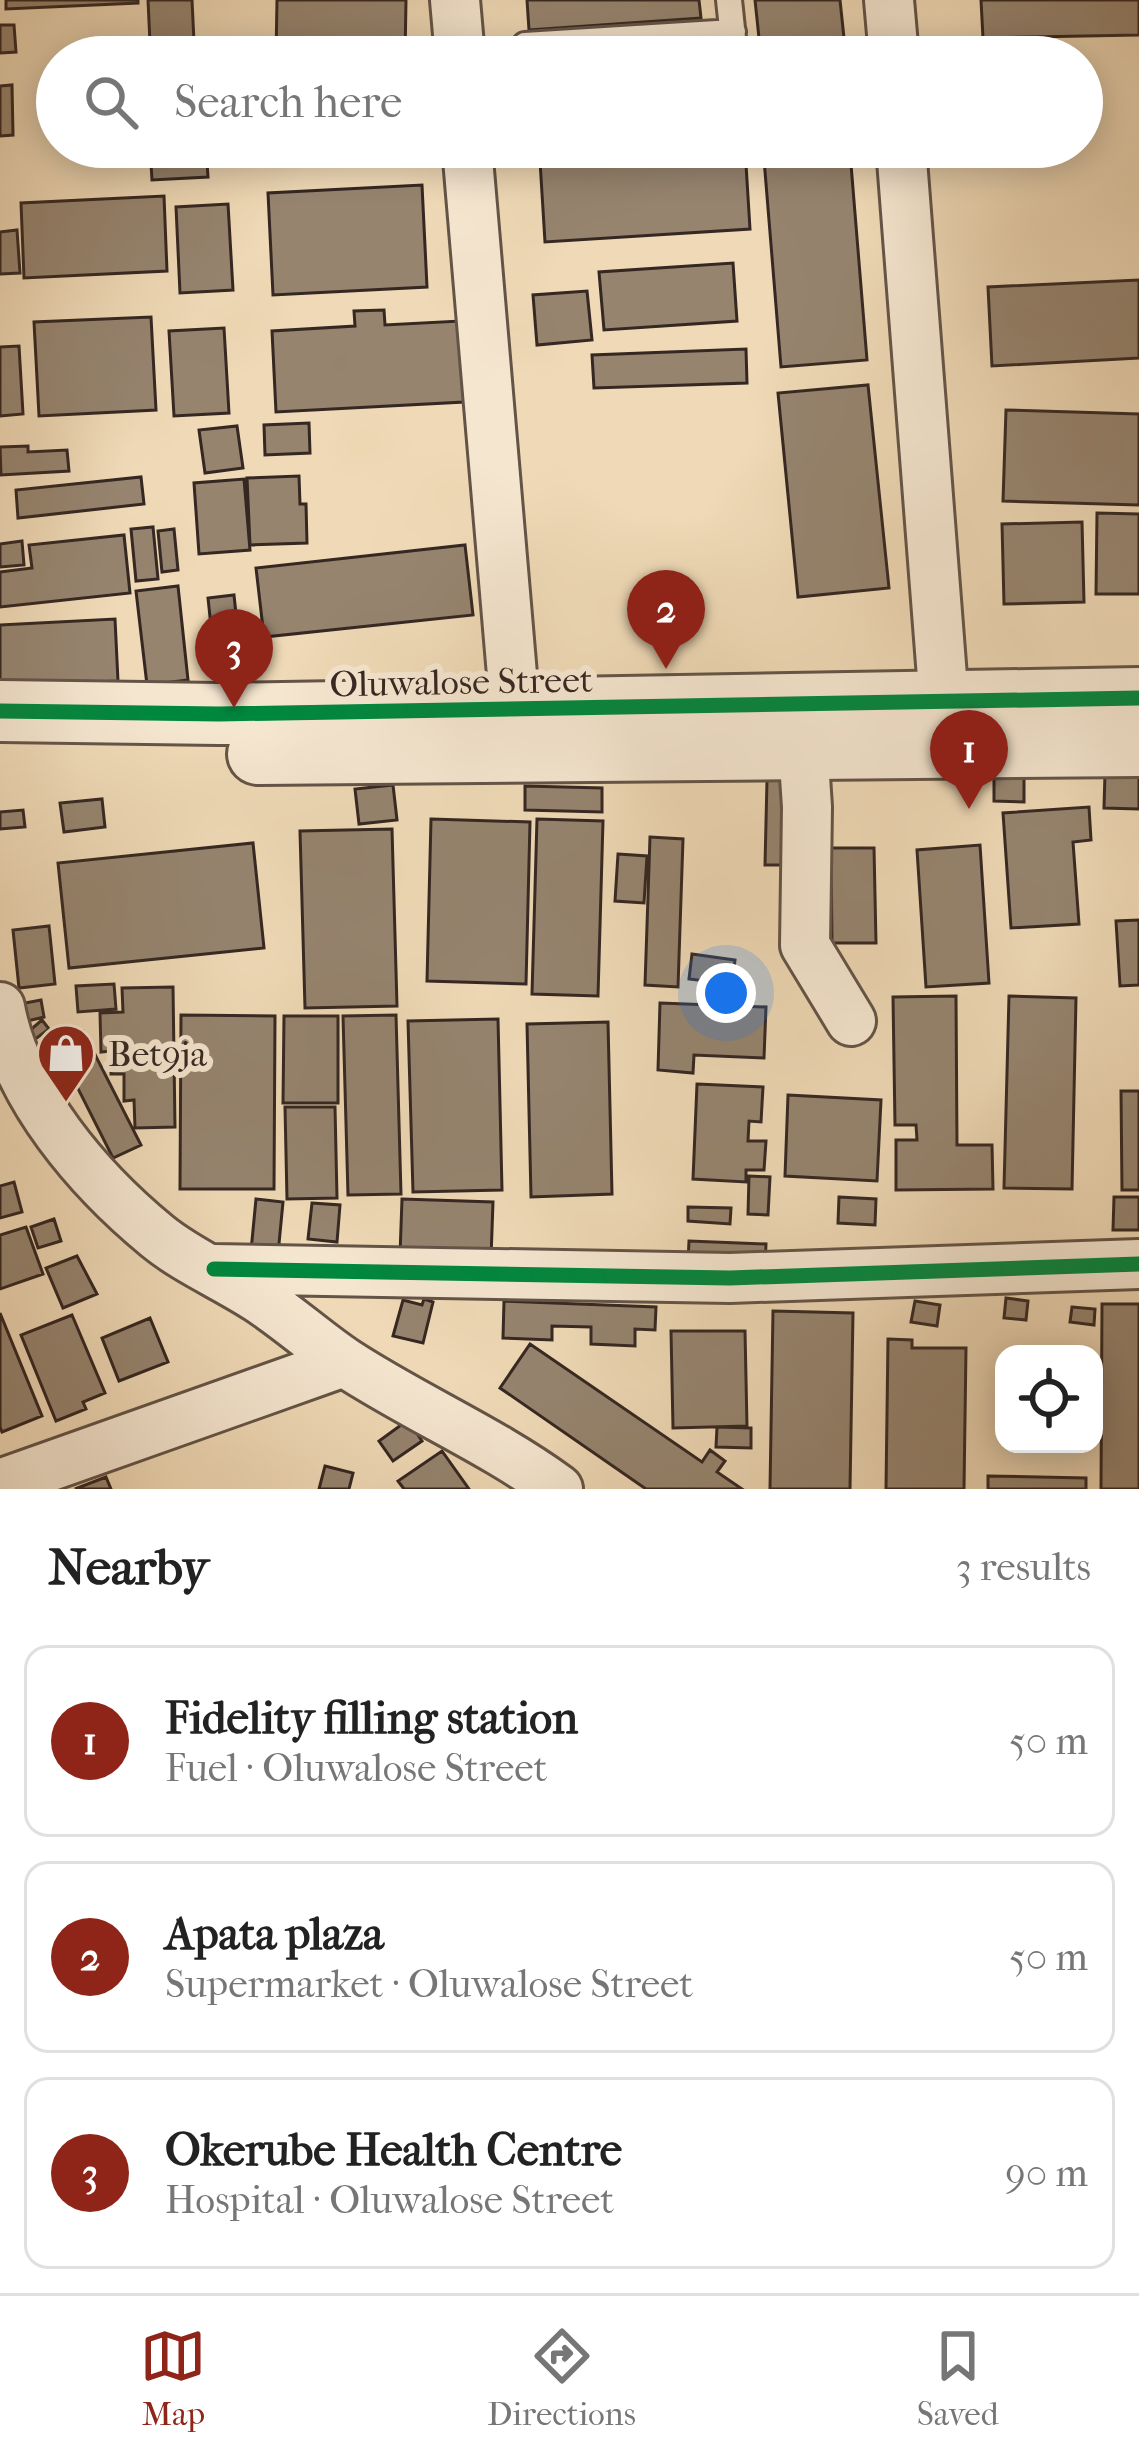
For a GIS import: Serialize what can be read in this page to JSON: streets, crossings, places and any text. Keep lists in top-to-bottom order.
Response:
{
  "streets": {
    "street": ["Oluwalose Street"]
  },
  "places": {
    "shop": ["Bet9ja"]
  },
  "page": {
    "search": "Search here",
    "pins": ["2", "3", "1"],
    "heading": ["Nearby", "3 results"],
    "list": [
      {
        "mark": "1",
        "name": "Fidelity filling station",
        "note": "Fuel · Oluwalose Street",
        "value": "50 m"
      },
      {
        "mark": "2",
        "name": "Apata plaza",
        "note": "Supermarket · Oluwalose Street",
        "value": "50 m"
      },
      {
        "mark": "3",
        "name": "Okerube Health Centre",
        "note": "Hospital · Oluwalose Street",
        "value": "90 m"
      }
    ],
    "nav": ["Map", "Directions", "Saved"]
  }
}
